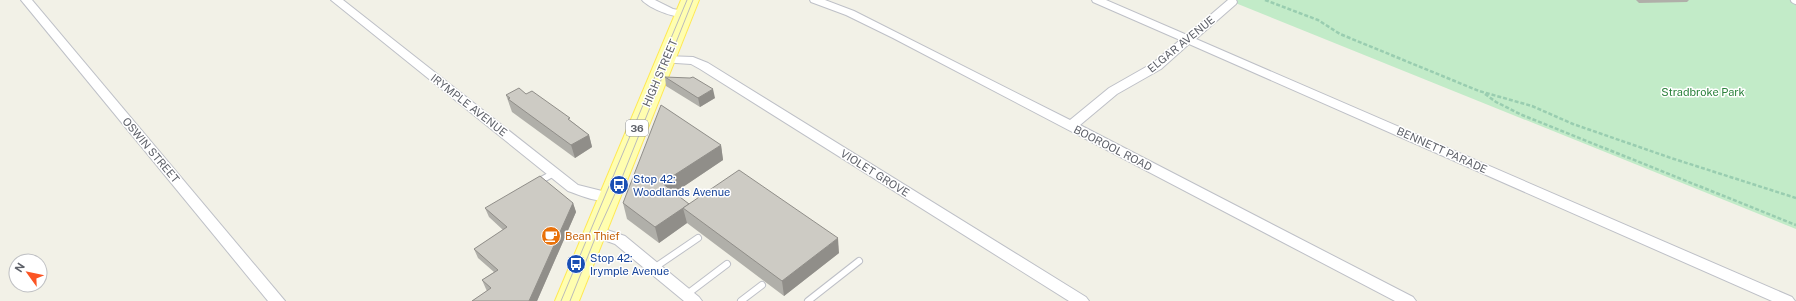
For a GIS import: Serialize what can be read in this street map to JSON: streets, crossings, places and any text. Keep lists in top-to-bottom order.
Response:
{
  "streets": {
    "main road": ["HIGH STREET", "36"],
    "street": [
      "ELGAR AVENUE",
      "IRYMPLE AVENUE",
      "BOOROOL ROAD",
      "OSWIN STREET",
      "BENNETT PARADE",
      "VIOLET GROVE"
    ]
  },
  "crossings": [
    ["ELGAR AVENUE", "BOOROOL ROAD"],
    ["ELGAR AVENUE", "BENNETT PARADE"],
    ["HIGH STREET", "IRYMPLE AVENUE"],
    ["HIGH STREET", "VIOLET GROVE"]
  ],
  "parks": ["Stradbroke Park"],
  "places": {
    "bus stop": ["Stop 42: Woodlands Avenue", "Stop 42: Irymple Avenue"],
    "cafe": ["Bean Thief"]
  },
  "north": "top left"
}
